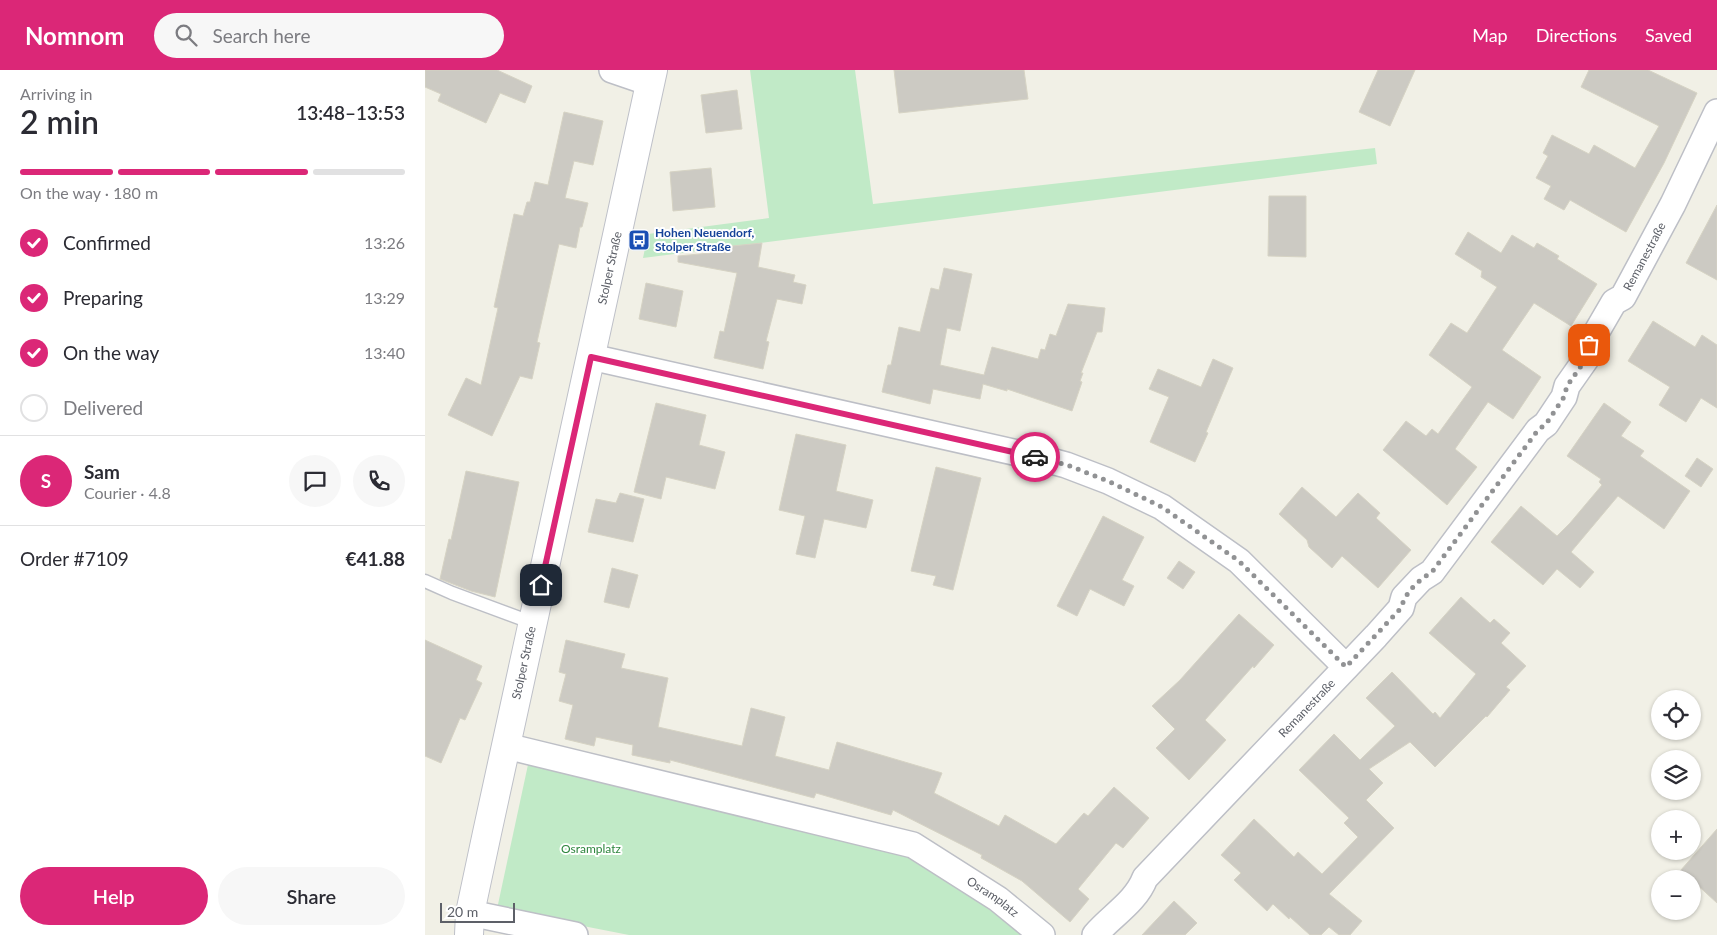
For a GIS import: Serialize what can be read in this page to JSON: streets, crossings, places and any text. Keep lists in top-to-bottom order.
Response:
{
  "streets": {
    "main road": ["Stolper Straße"],
    "street": ["Remanestraße", "Osramplatz"]
  },
  "crossings": [
    ["Stolper Straße", "Osramplatz"]
  ],
  "parks": ["Osramplatz"],
  "places": {
    "bus stop": ["Hohen Neuendorf, Stolper Straße"]
  },
  "scale_bar": "20 m",
  "page": {
    "header": "Nomnom",
    "search": "Search here",
    "nav": ["Map", "Directions", "Saved"],
    "heading": ["2 min", "Arriving in", "13:48–13:53"],
    "panel": [
      "Sam",
      "Courier · 4.8",
      "Order #7109",
      "€41.88"
    ],
    "bar": "On the way · 180 m",
    "list": [
      ["Confirmed", "13:26"],
      ["Preparing", "13:29"],
      ["On the way", "13:40"],
      "Delivered"
    ],
    "round": "S",
    "map_buttons": ["+", "−"],
    "buttons": ["Help", "Share"],
    "scale": "20 m"
  }
}
